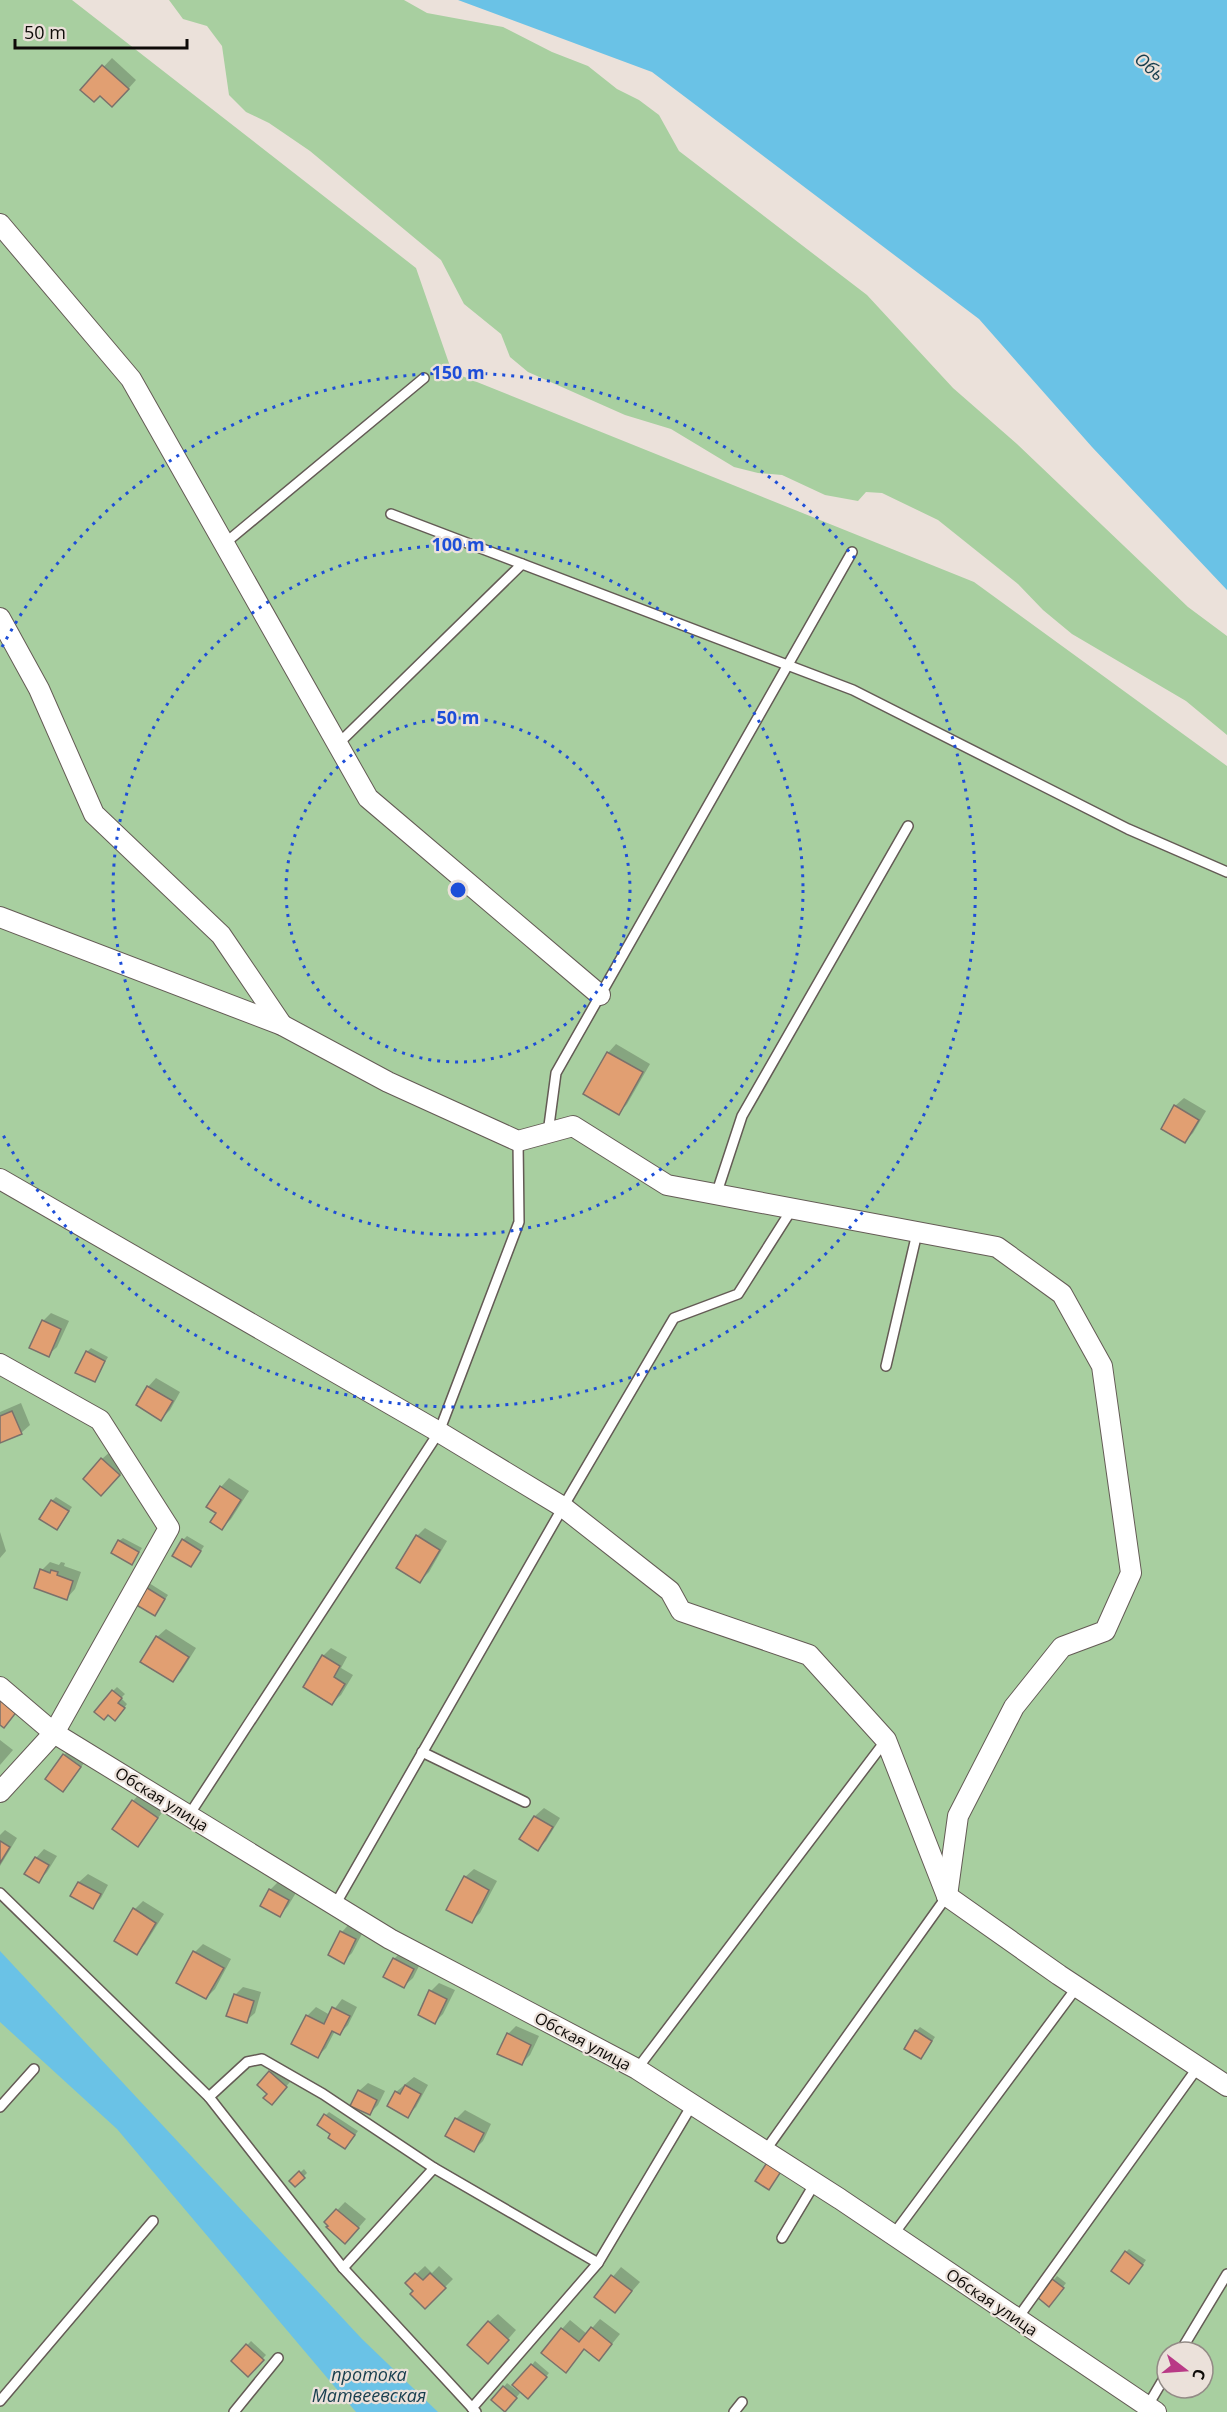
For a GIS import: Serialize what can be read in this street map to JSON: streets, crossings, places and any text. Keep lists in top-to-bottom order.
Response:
{
  "streets": {
    "street": ["Обская улица"]
  },
  "water": ["Обь", "протока Матвеевская"],
  "scale_bar": "50 m",
  "north": "right",
  "rings": ["150 m", "100 m", "50 m"]
}
